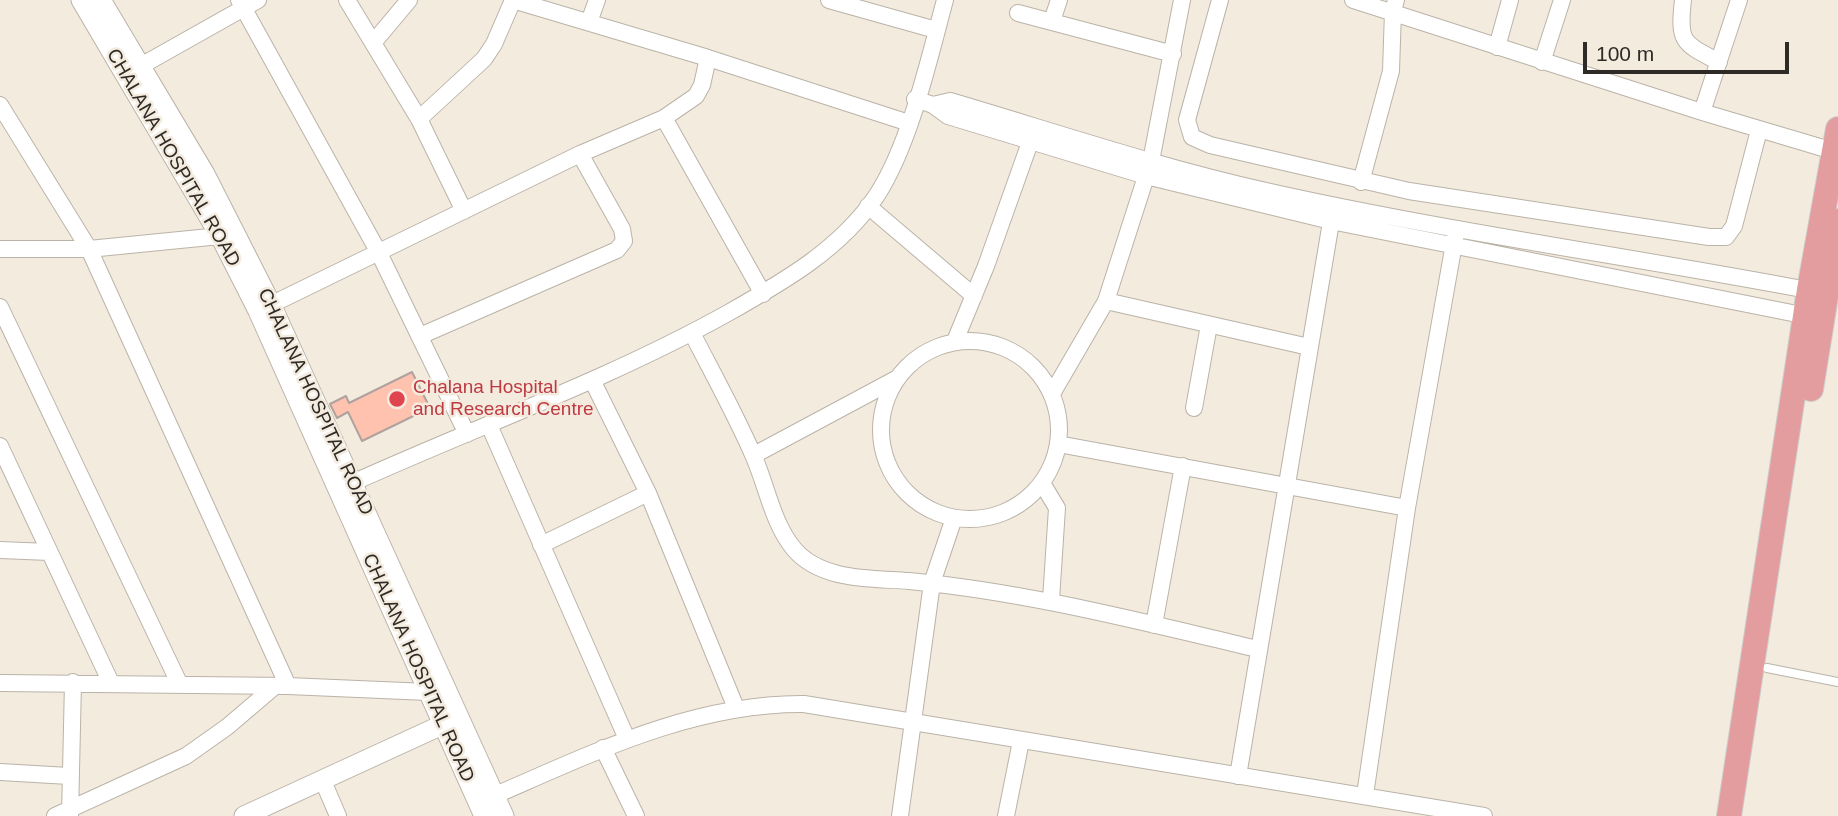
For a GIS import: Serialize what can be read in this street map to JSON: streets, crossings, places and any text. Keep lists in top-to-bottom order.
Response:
{
  "streets": {
    "street": ["CHALANA HOSPITAL ROAD"]
  },
  "places": ["Chalana Hospital and Research Centre"],
  "scale_bar": "100 m"
}
